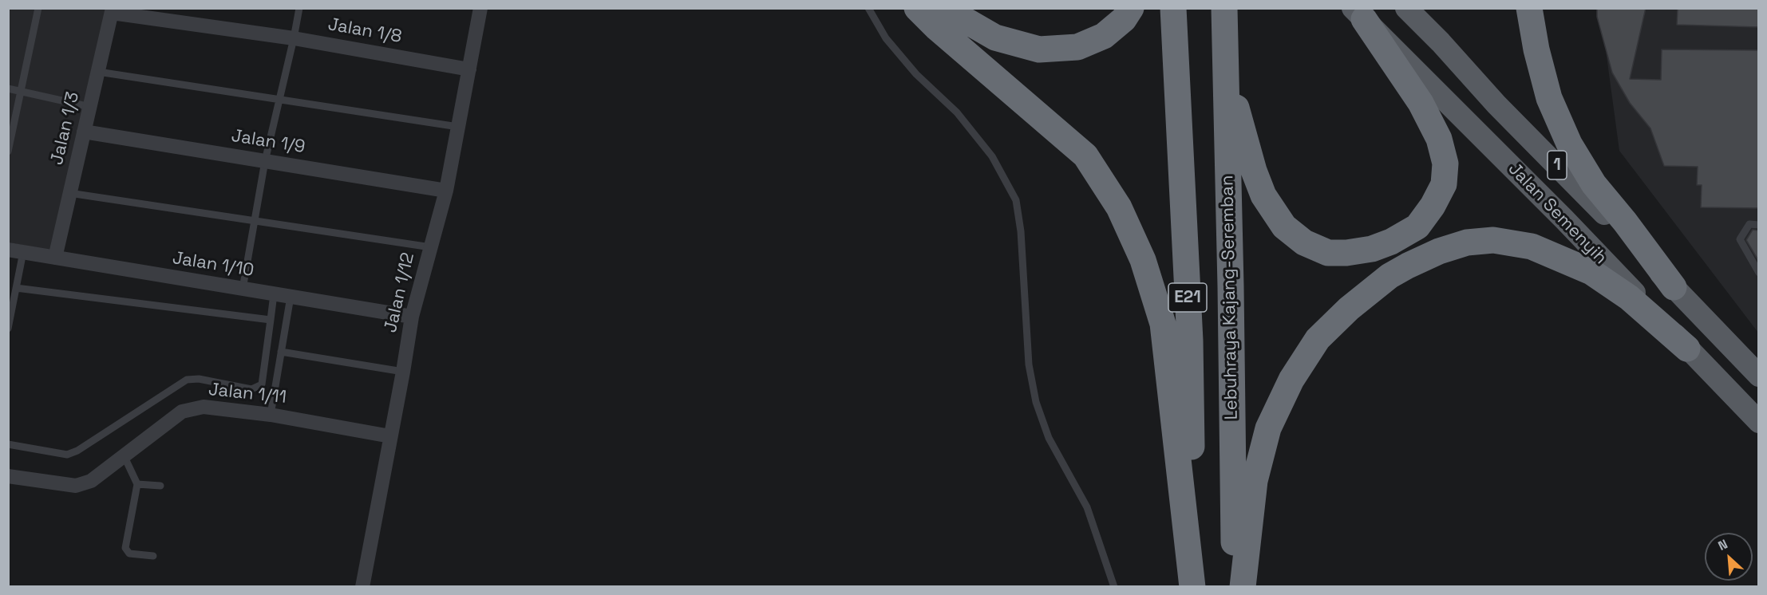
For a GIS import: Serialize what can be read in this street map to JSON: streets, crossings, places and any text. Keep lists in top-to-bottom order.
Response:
{
  "streets": {
    "highway": ["E21", "Lebuhraya Kajang-Seremban"],
    "main road": ["1", "Jalan Semenyih"],
    "street": [
      "Jalan 1/8",
      "Jalan 1/3",
      "Jalan 1/9",
      "Jalan 1/10",
      "Jalan 1/12",
      "Jalan 1/11"
    ]
  },
  "crossings": [
    ["Jalan 1/8", "Jalan 1/3"],
    ["Jalan 1/8", "Jalan 1/12"],
    ["Jalan 1/3", "Jalan 1/9"],
    ["Jalan 1/3", "Jalan 1/10"],
    ["Jalan 1/9", "Jalan 1/12"],
    ["Jalan 1/10", "Jalan 1/12"],
    ["Jalan 1/12", "Jalan 1/11"]
  ],
  "north": "top left"
}
